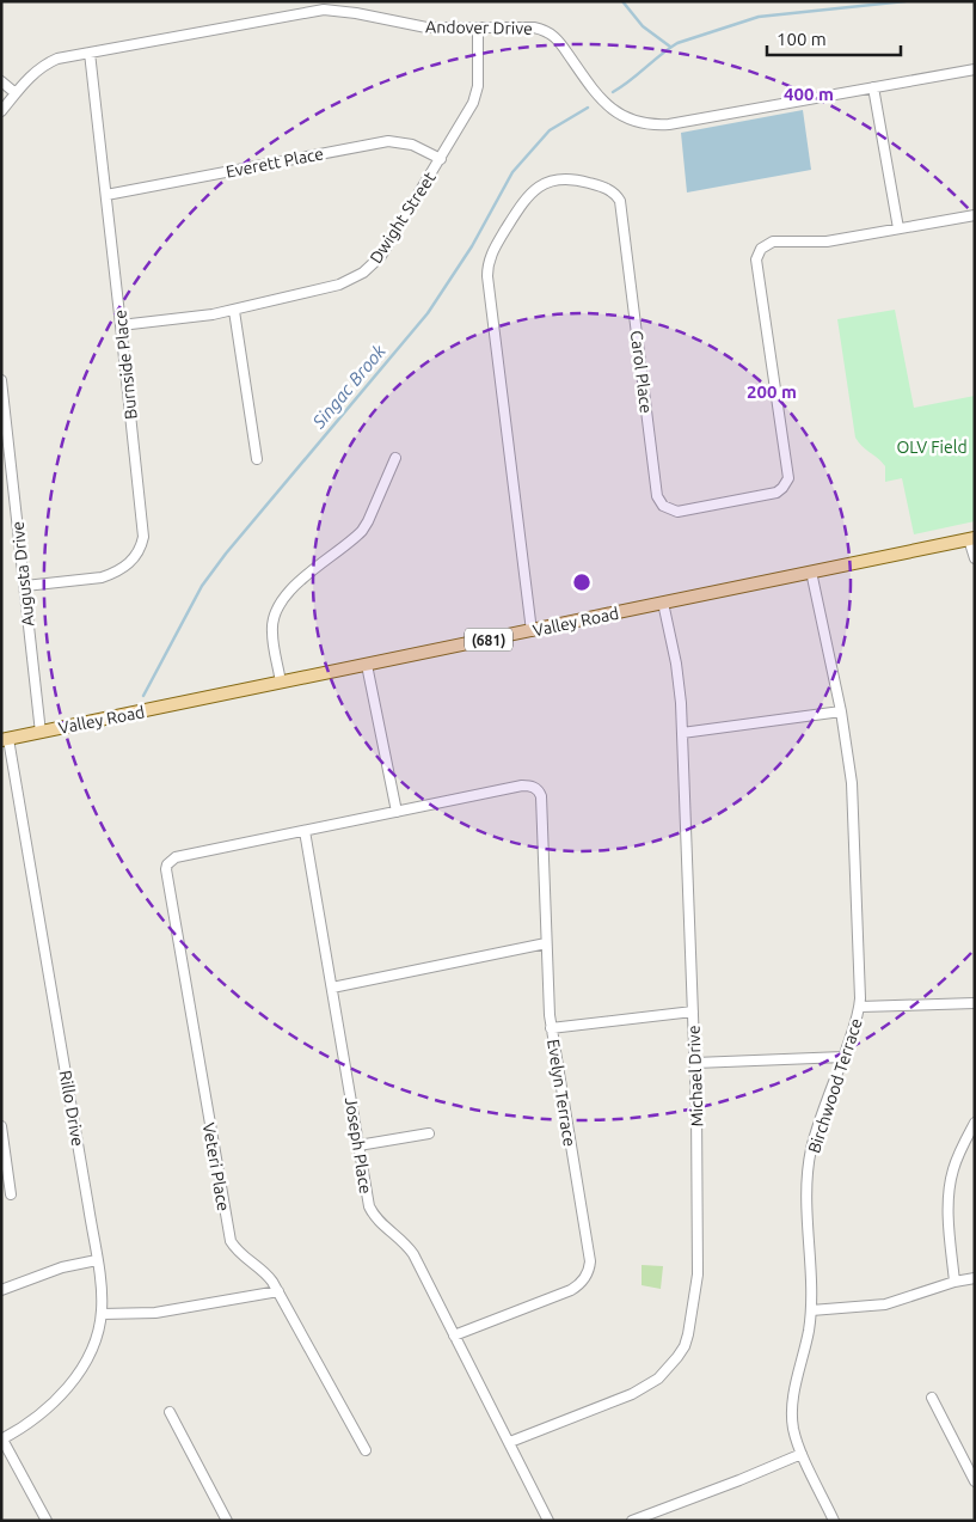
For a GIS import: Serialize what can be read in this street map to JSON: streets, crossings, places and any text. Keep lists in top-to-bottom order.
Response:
{
  "streets": {
    "main road": ["Valley Road", "(681)"],
    "street": [
      "Andover Drive",
      "Everett Place",
      "Dwight Street",
      "Burnside Place",
      "Carol Place",
      "Augusta Drive",
      "Michael Drive",
      "Birchwood Terrace",
      "Evelyn Terrace",
      "Rillo Drive",
      "Joseph Place",
      "Veteri Place"
    ]
  },
  "crossings": [
    ["Andover Drive", "Dwight Street"],
    ["Andover Drive", "Burnside Place"],
    ["Everett Place", "Dwight Street"],
    ["Everett Place", "Burnside Place"],
    ["Dwight Street", "Burnside Place"],
    ["Burnside Place", "Augusta Drive"],
    ["Carol Place", "Valley Road"],
    ["Augusta Drive", "Valley Road"],
    ["Valley Road", "Michael Drive"],
    ["Valley Road", "Birchwood Terrace"],
    ["Valley Road", "Rillo Drive"],
    ["Michael Drive", "Joseph Place"],
    ["Evelyn Terrace", "Joseph Place"],
    ["Joseph Place", "Veteri Place"]
  ],
  "water": ["Singac Brook"],
  "parks": ["OLV Field"],
  "scale_bar": "100 m",
  "rings": ["400 m", "200 m"]
}
